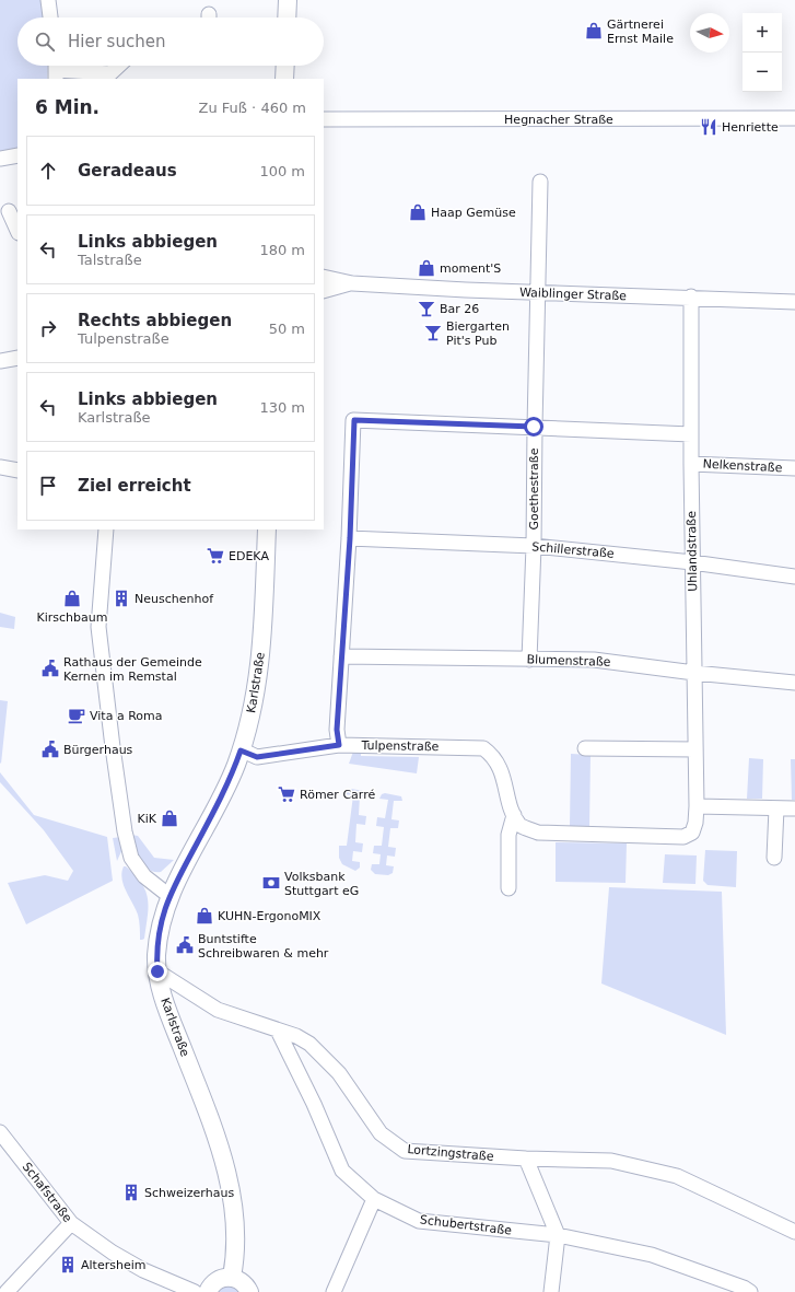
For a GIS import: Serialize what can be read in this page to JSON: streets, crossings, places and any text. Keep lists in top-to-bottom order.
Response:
{
  "streets": {
    "main road": ["Karlstraße"],
    "street": [
      "Hegnacher Straße",
      "Waiblinger Straße",
      "Nelkenstraße",
      "Goethestraße",
      "Schillerstraße",
      "Uhlandstraße",
      "Blumenstraße",
      "Tulpenstraße",
      "Lortzingstraße",
      "Schafstraße",
      "Schubertstraße"
    ]
  },
  "crossings": [
    ["Waiblinger Straße", "Goethestraße"],
    ["Waiblinger Straße", "Uhlandstraße"],
    ["Nelkenstraße", "Uhlandstraße"],
    ["Goethestraße", "Schillerstraße"],
    ["Goethestraße", "Blumenstraße"],
    ["Schillerstraße", "Uhlandstraße"],
    ["Uhlandstraße", "Blumenstraße"],
    ["Uhlandstraße", "Tulpenstraße"],
    ["Karlstraße", "Tulpenstraße"],
    ["Karlstraße", "Lortzingstraße"],
    ["Lortzingstraße", "Schubertstraße"]
  ],
  "places": {
    "shop": [
      "Gärtnerei Ernst Maile",
      "Haap Gemüse",
      "moment'S",
      "Kirschbaum",
      "KiK",
      "KUHN-ErgonoMIX"
    ],
    "restaurant": ["Henriette"],
    "bar": ["Bar 26", "Biergarten Pit's Pub"],
    "supermarket": ["EDEKA", "Römer Carré"],
    "building": ["Neuschenhof", "Schweizerhaus", "Altersheim"],
    "public building": ["Rathaus der Gemeinde Kernen im Remstal", "Bürgerhaus", "Buntstifte Schreibwaren & mehr"],
    "cafe": ["Vita a Roma"],
    "bank": ["Volksbank Stuttgart eG"]
  },
  "north": "right",
  "page": {
    "map_buttons": ["+", "−"],
    "search": "Hier suchen",
    "heading": ["6 Min.", "Zu Fuß · 460 m"],
    "list": [
      ["Geradeaus", "100 m"],
      ["Links abbiegen", "Talstraße", "180 m"],
      ["Rechts abbiegen", "Tulpenstraße", "50 m"],
      ["Links abbiegen", "Karlstraße", "130 m"],
      "Ziel erreicht"
    ]
  }
}
